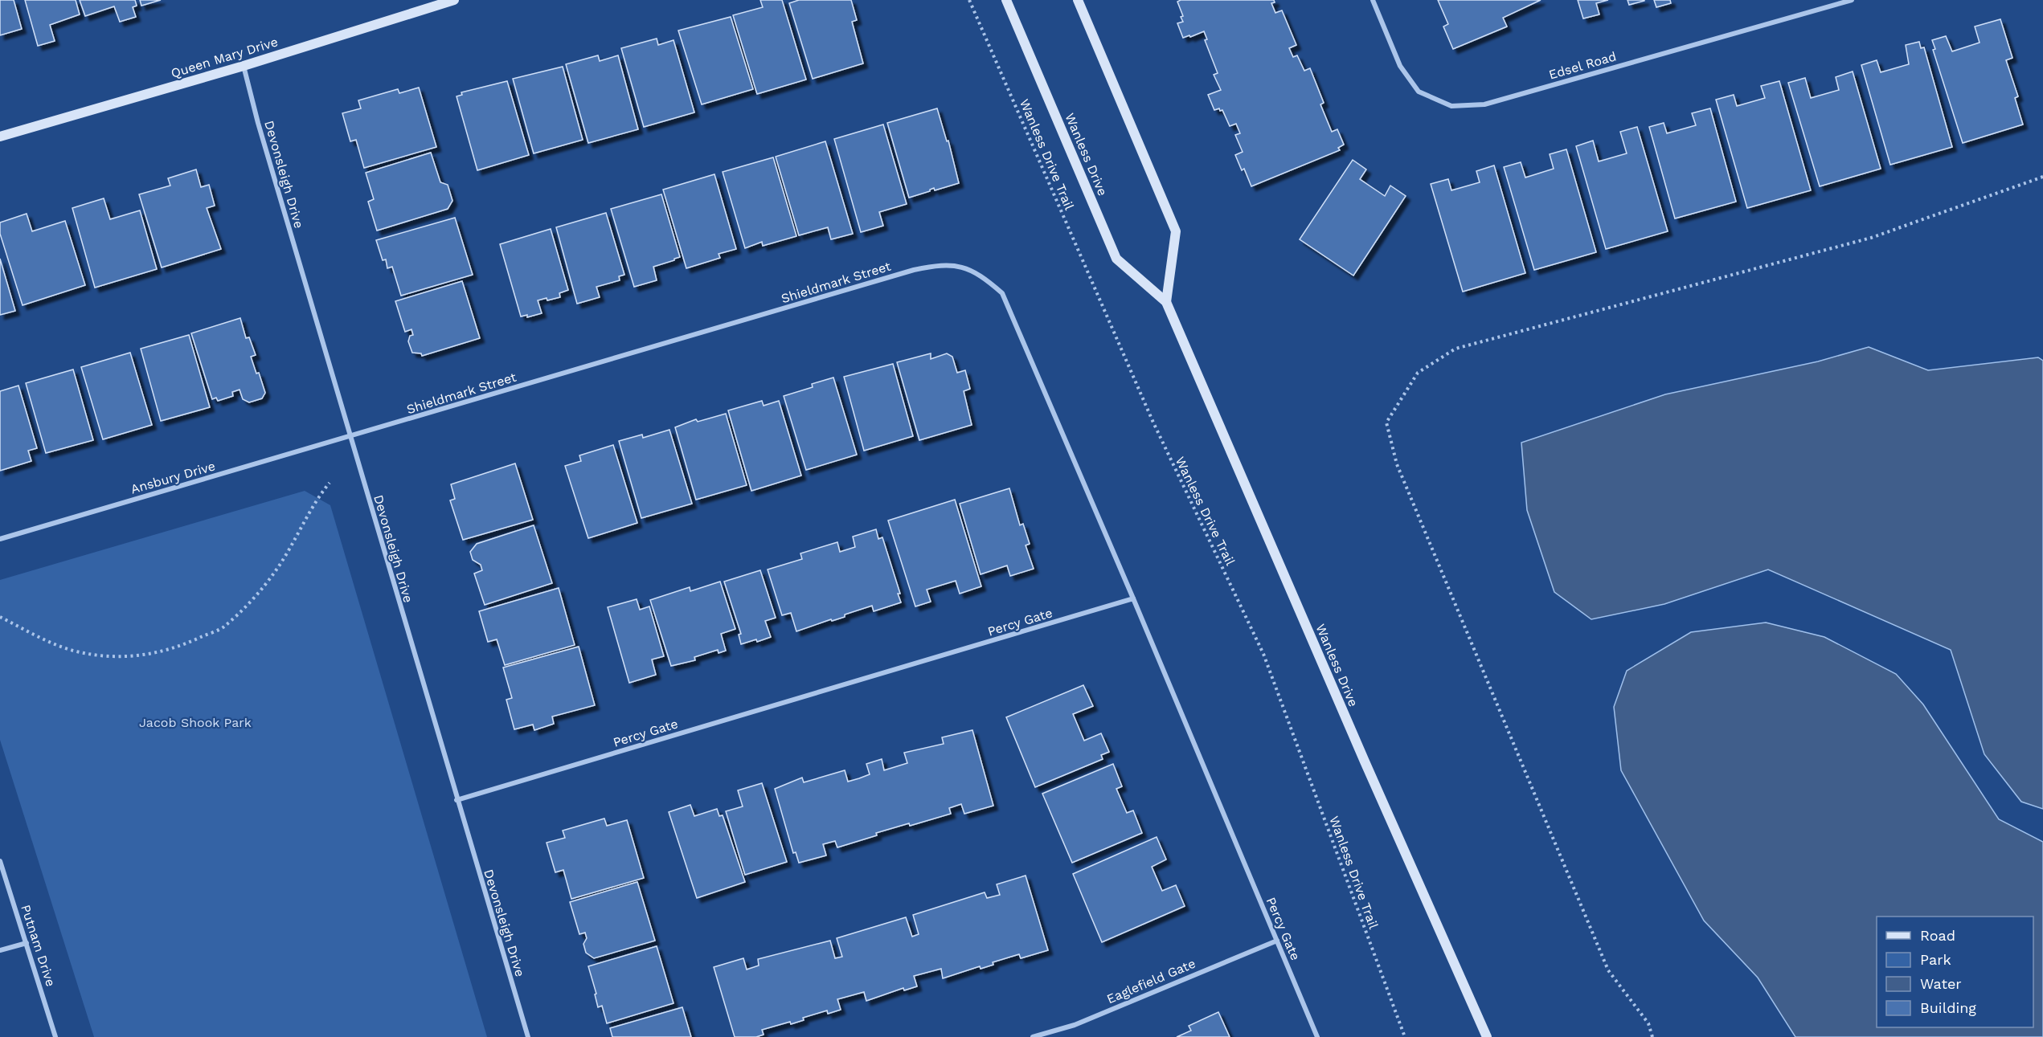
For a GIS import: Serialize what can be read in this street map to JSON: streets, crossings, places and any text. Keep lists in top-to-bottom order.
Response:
{
  "streets": {
    "main road": ["Queen Mary Drive", "Wanless Drive"],
    "street": [
      "Edsel Road",
      "Devonsleigh Drive",
      "Shieldmark Street",
      "Ansbury Drive",
      "Percy Gate",
      "Putnam Drive",
      "Eaglefield Gate"
    ],
    "path": ["Wanless Drive Trail"]
  },
  "crossings": [
    ["Queen Mary Drive", "Devonsleigh Drive"],
    ["Devonsleigh Drive", "Shieldmark Street"],
    ["Devonsleigh Drive", "Ansbury Drive"],
    ["Devonsleigh Drive", "Percy Gate"],
    ["Shieldmark Street", "Ansbury Drive"],
    ["Shieldmark Street", "Percy Gate"],
    ["Percy Gate", "Eaglefield Gate"]
  ],
  "parks": ["Jacob Shook Park"],
  "legend": [
    "Road",
    "Park",
    "Water",
    "Building"
  ]
}
